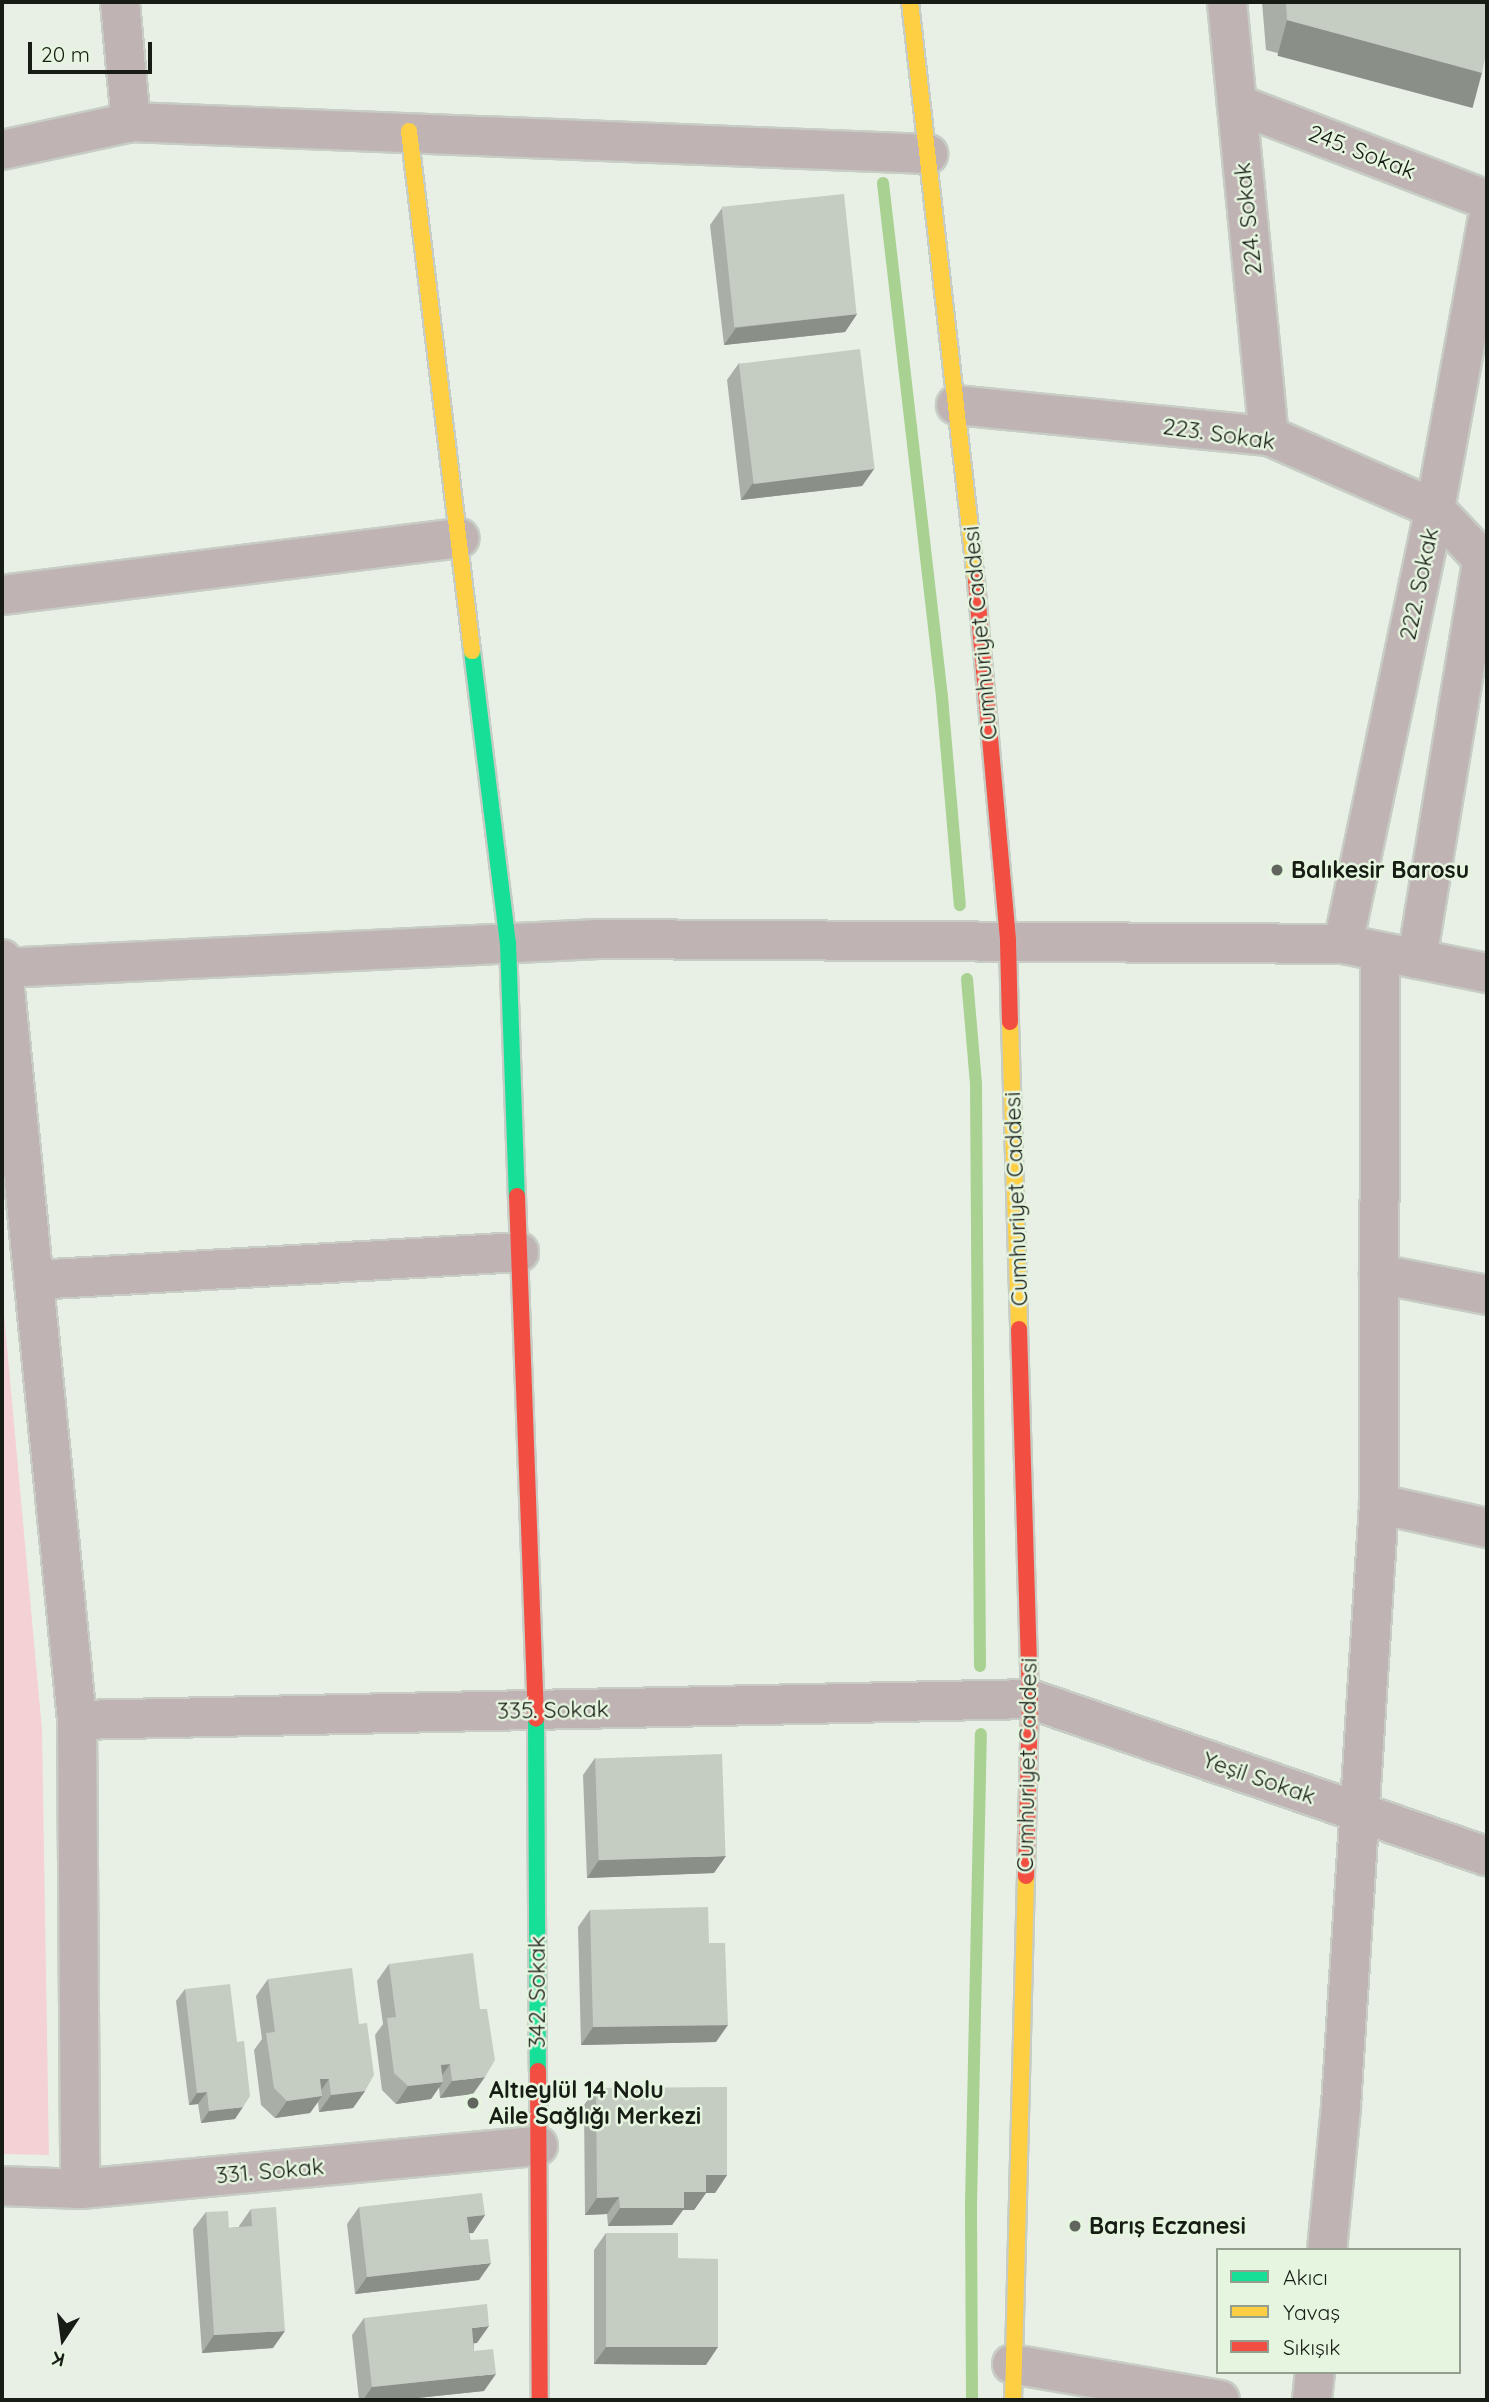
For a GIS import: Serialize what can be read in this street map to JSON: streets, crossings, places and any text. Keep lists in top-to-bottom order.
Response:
{
  "streets": {
    "street": [
      "245. Sokak",
      "224. Sokak",
      "223. Sokak",
      "222. Sokak",
      "Cumhuriyet Caddesi",
      "335. Sokak",
      "Yeşil Sokak",
      "342. Sokak",
      "331. Sokak"
    ]
  },
  "crossings": [
    ["245. Sokak", "224. Sokak"],
    ["224. Sokak", "223. Sokak"],
    ["223. Sokak", "222. Sokak"],
    ["223. Sokak", "Cumhuriyet Caddesi"],
    ["Cumhuriyet Caddesi", "335. Sokak"],
    ["Cumhuriyet Caddesi", "Yeşil Sokak"],
    ["335. Sokak", "Yeşil Sokak"],
    ["335. Sokak", "342. Sokak"],
    ["342. Sokak", "331. Sokak"]
  ],
  "places": ["Balıkesir Barosu", "Altıeylül 14 Nolu Aile Sağlığı Merkezi", "Barış Eczanesi"],
  "legend": ["Akıcı", "Yavaş", "Sıkışık"],
  "scale_bar": "20 m",
  "north": "bottom"
}
